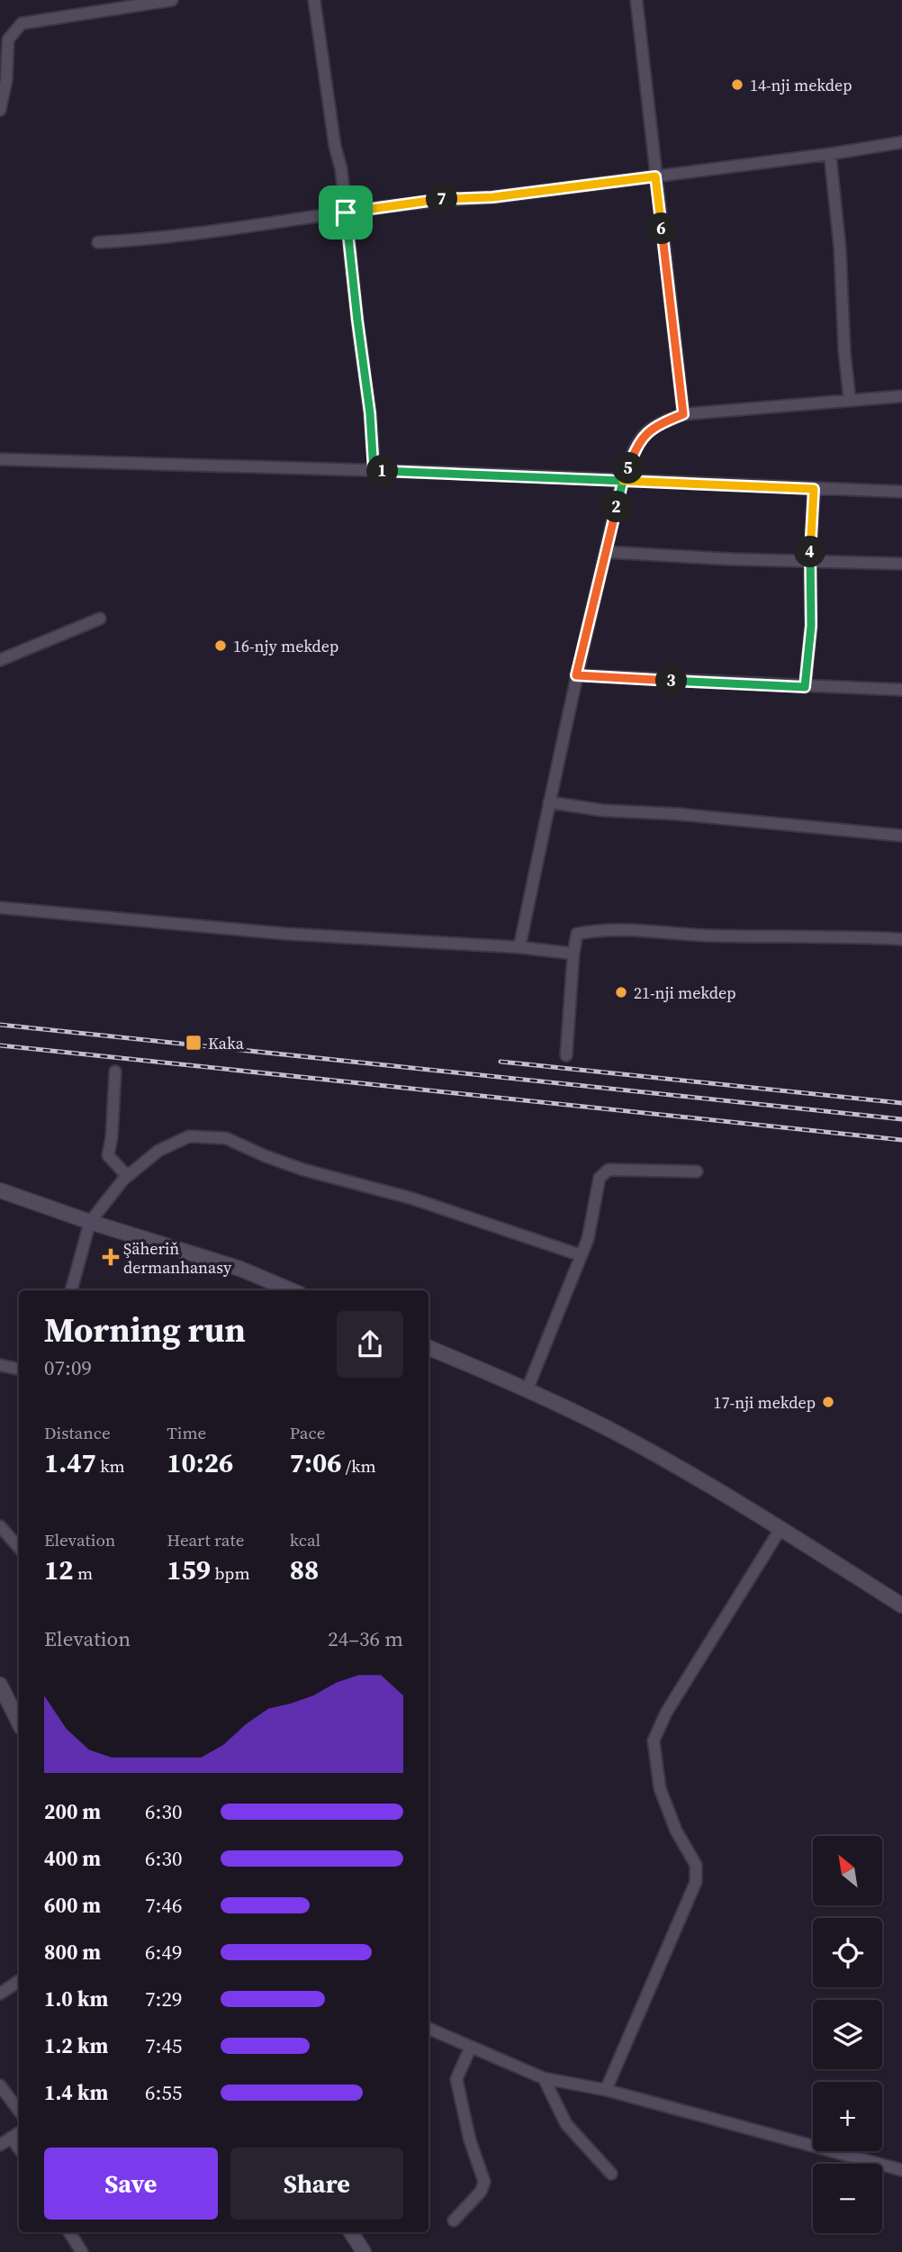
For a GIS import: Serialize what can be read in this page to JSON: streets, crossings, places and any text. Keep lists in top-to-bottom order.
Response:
{
  "places": {
    "other": [
      "14-nji mekdep",
      "16-njy mekdep",
      "21-nji mekdep",
      "17-nji mekdep"
    ],
    "transit": ["Kaka"],
    "health": ["Şäheriň dermanhanasy"]
  },
  "north": "top left",
  "page": {
    "pins": [
      "7",
      "6",
      "5",
      "1",
      "2",
      "4",
      "3"
    ],
    "heading": ["Morning run", "07:09"],
    "stats": [
      ["Distance", "1.47 km"],
      ["Time", "10:26"],
      ["Pace", "7:06 /km"],
      ["Elevation", "12 m"],
      ["Heart rate", "159 bpm"],
      ["kcal", "88"]
    ],
    "chart": ["Elevation", "24–36 m"],
    "list": [
      {
        "name": "200 m",
        "note": "6:30"
      },
      {
        "name": "400 m",
        "note": "6:30"
      },
      {
        "name": "600 m",
        "note": "7:46"
      },
      {
        "name": "800 m",
        "note": "6:49"
      },
      {
        "name": "1.0 km",
        "note": "7:29"
      },
      {
        "name": "1.2 km",
        "note": "7:45"
      },
      {
        "name": "1.4 km",
        "note": "6:55"
      }
    ],
    "map_buttons": ["+", "−"],
    "buttons": ["Save", "Share"]
  }
}
